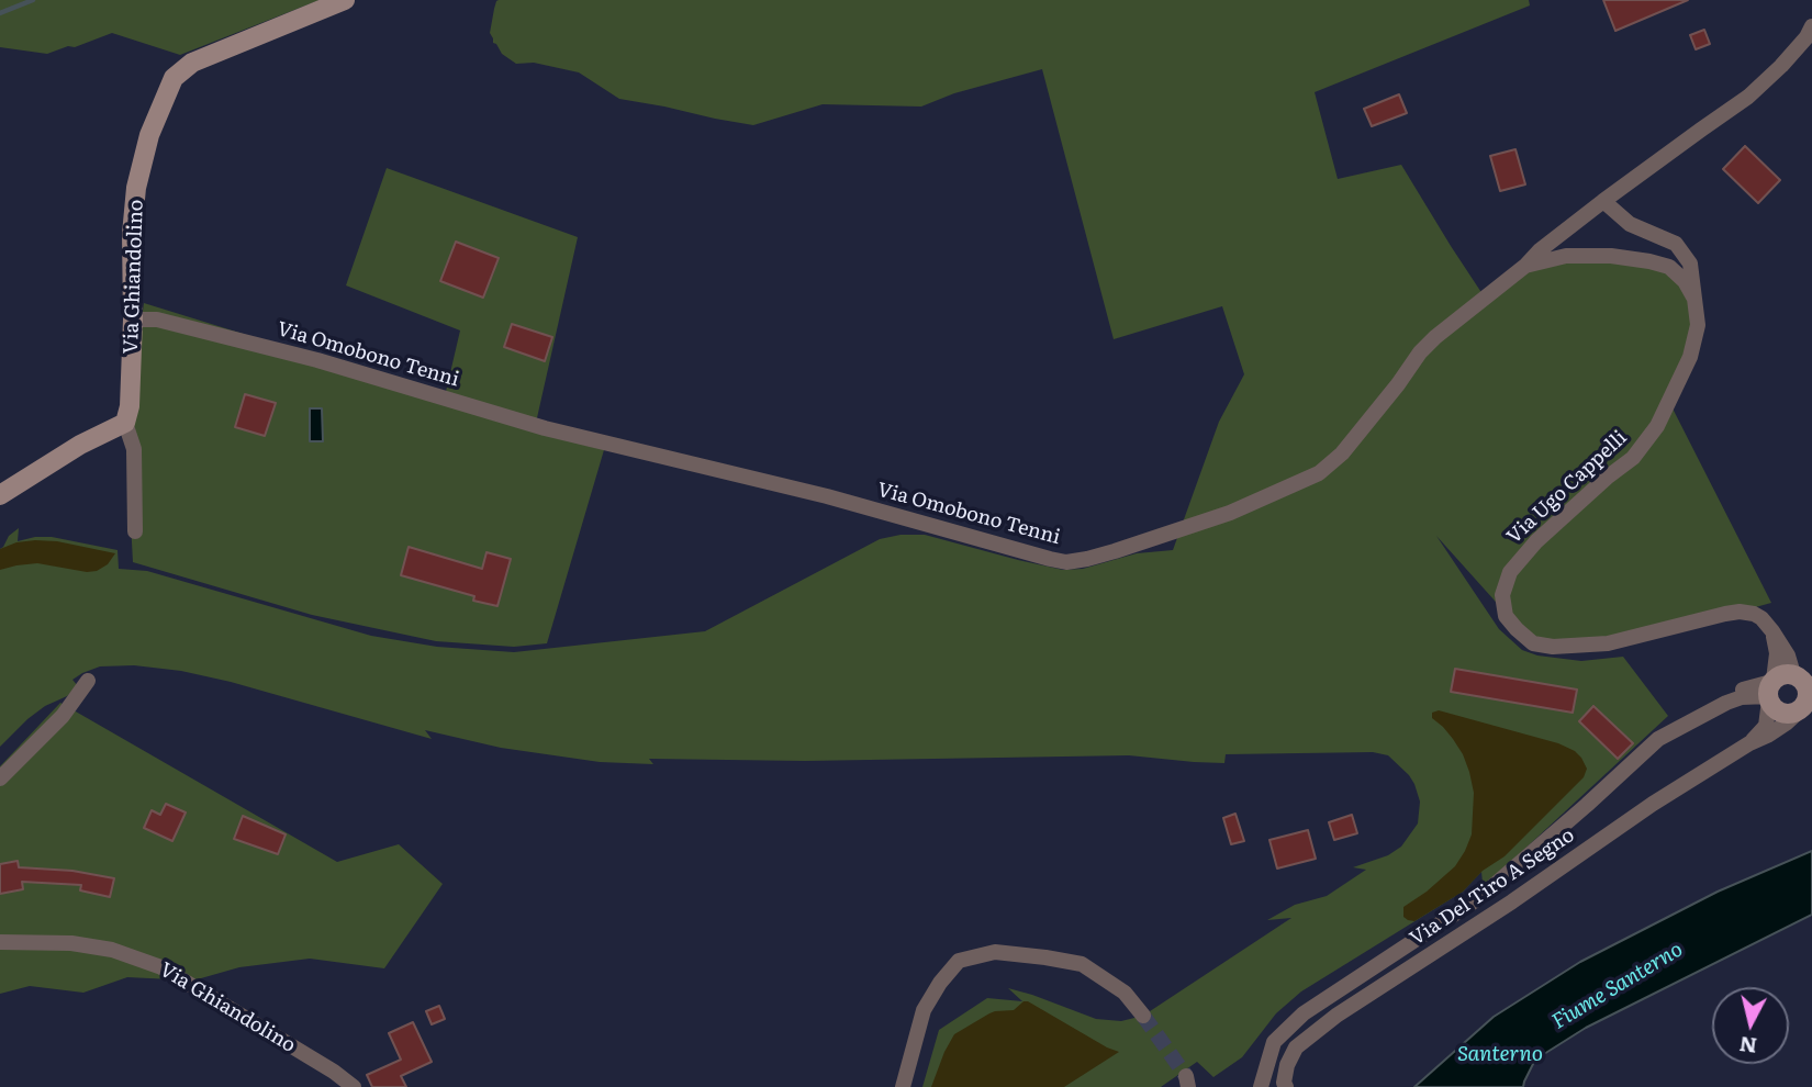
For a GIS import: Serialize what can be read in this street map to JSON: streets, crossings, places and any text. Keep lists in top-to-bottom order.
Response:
{
  "streets": {
    "street": [
      "Via Ghiandolino",
      "Via Omobono Tenni",
      "Via Ugo Cappelli",
      "Via Del Tiro A Segno"
    ]
  },
  "crossings": [
    ["Via Ghiandolino", "Via Omobono Tenni"],
    ["Via Omobono Tenni", "Via Ugo Cappelli"],
    ["Via Ugo Cappelli", "Via Del Tiro A Segno"]
  ],
  "water": ["Fiume Santerno", "Santerno"],
  "north": "bottom"
}
